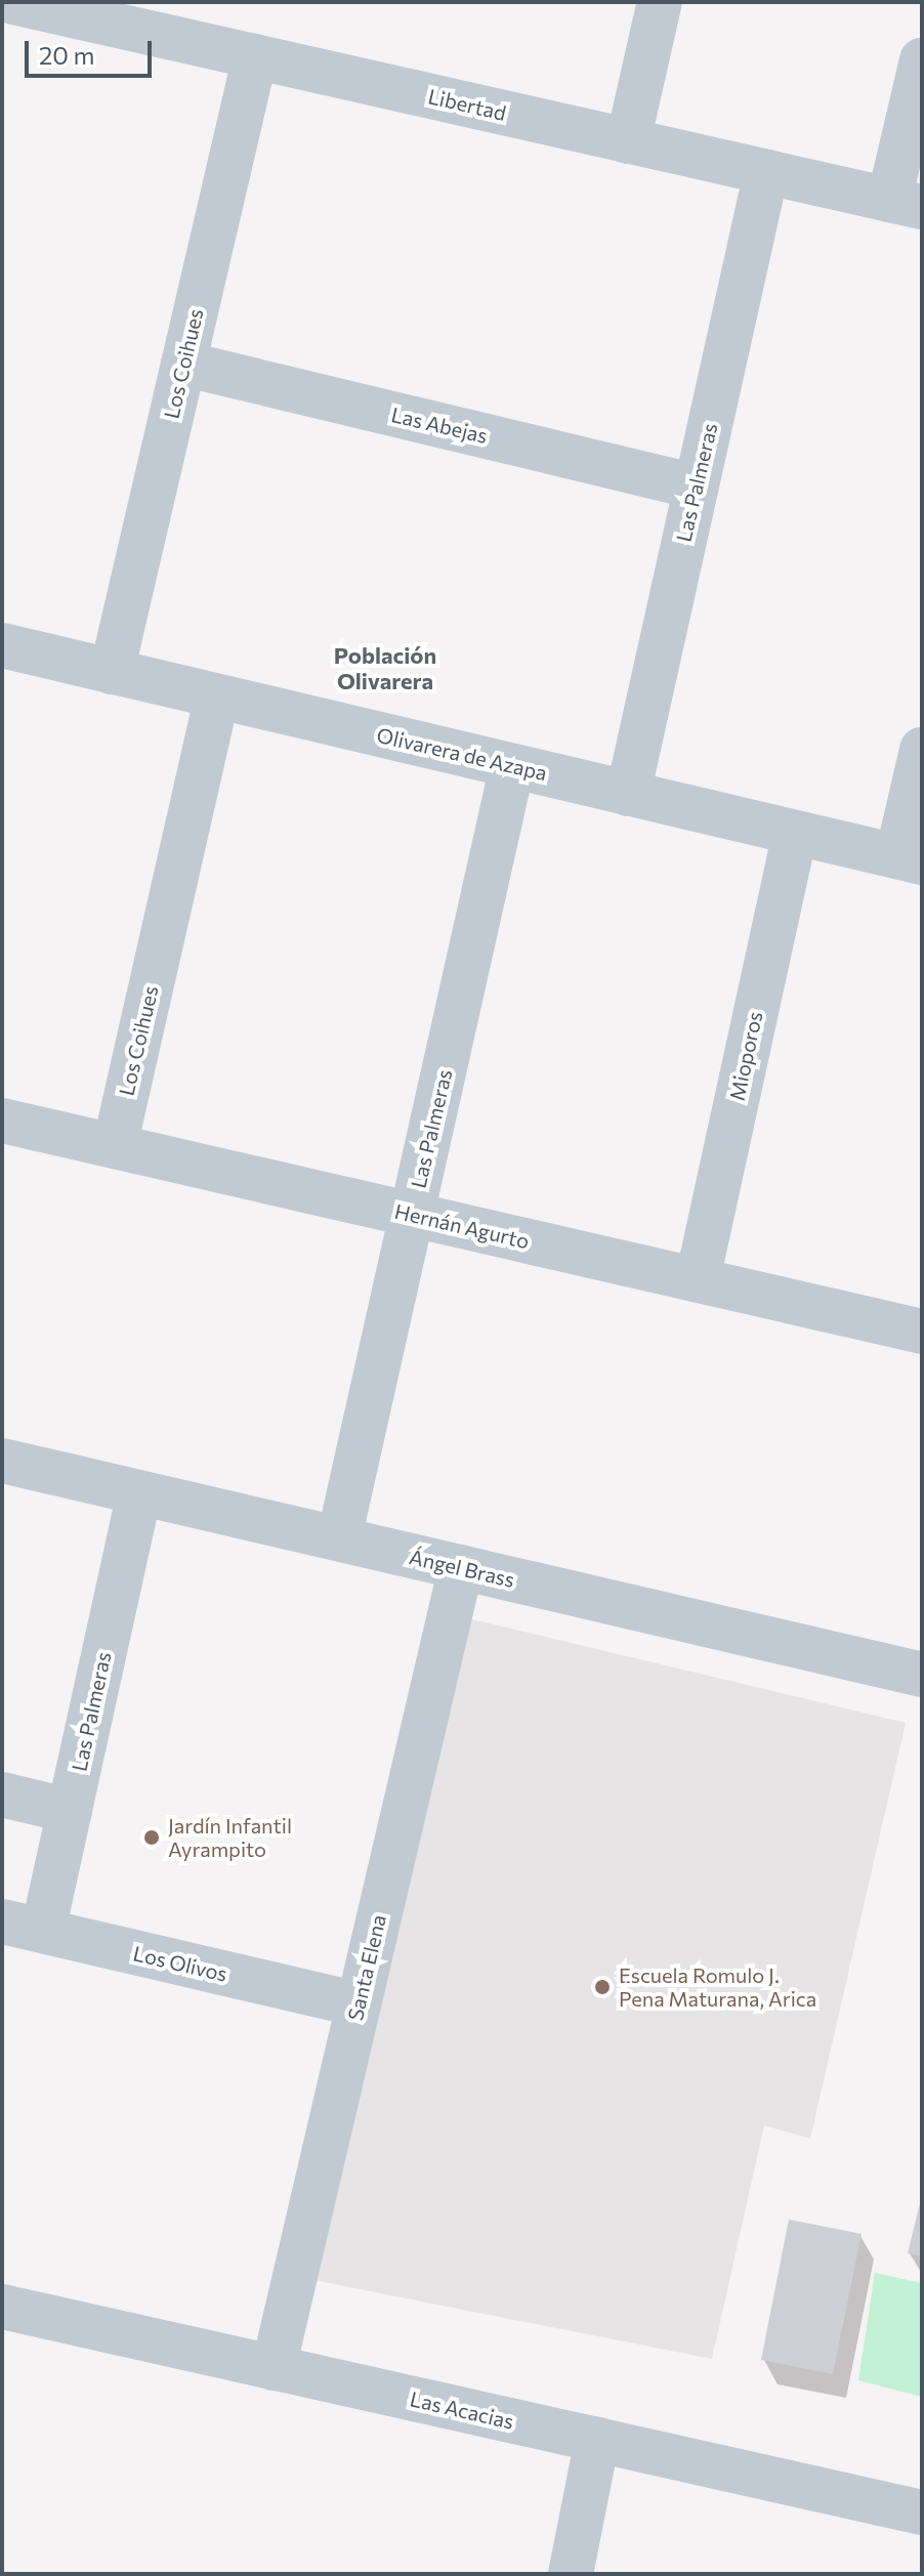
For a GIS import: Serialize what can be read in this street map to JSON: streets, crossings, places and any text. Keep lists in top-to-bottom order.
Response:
{
  "streets": {
    "street": [
      "Libertad",
      "Los Coihues",
      "Las Abejas",
      "Las Palmeras",
      "Olivarera de Azapa",
      "Mioporos",
      "Hernán Agurto",
      "Ángel Brass",
      "Los Olivos",
      "Santa Elena",
      "Las Acacias"
    ]
  },
  "crossings": [
    ["Libertad", "Los Coihues"],
    ["Libertad", "Las Palmeras"],
    ["Los Coihues", "Las Abejas"],
    ["Los Coihues", "Olivarera de Azapa"],
    ["Los Coihues", "Hernán Agurto"],
    ["Las Abejas", "Las Palmeras"],
    ["Las Palmeras", "Olivarera de Azapa"],
    ["Las Palmeras", "Hernán Agurto"],
    ["Las Palmeras", "Ángel Brass"],
    ["Las Palmeras", "Los Olivos"],
    ["Olivarera de Azapa", "Mioporos"],
    ["Mioporos", "Hernán Agurto"],
    ["Ángel Brass", "Santa Elena"],
    ["Los Olivos", "Santa Elena"],
    ["Santa Elena", "Las Acacias"]
  ],
  "districts": ["Población Olivarera"],
  "places": ["Jardín Infantil Ayrampito", "Escuela Romulo J. Pena Maturana, Arica"],
  "scale_bar": "20 m"
}
